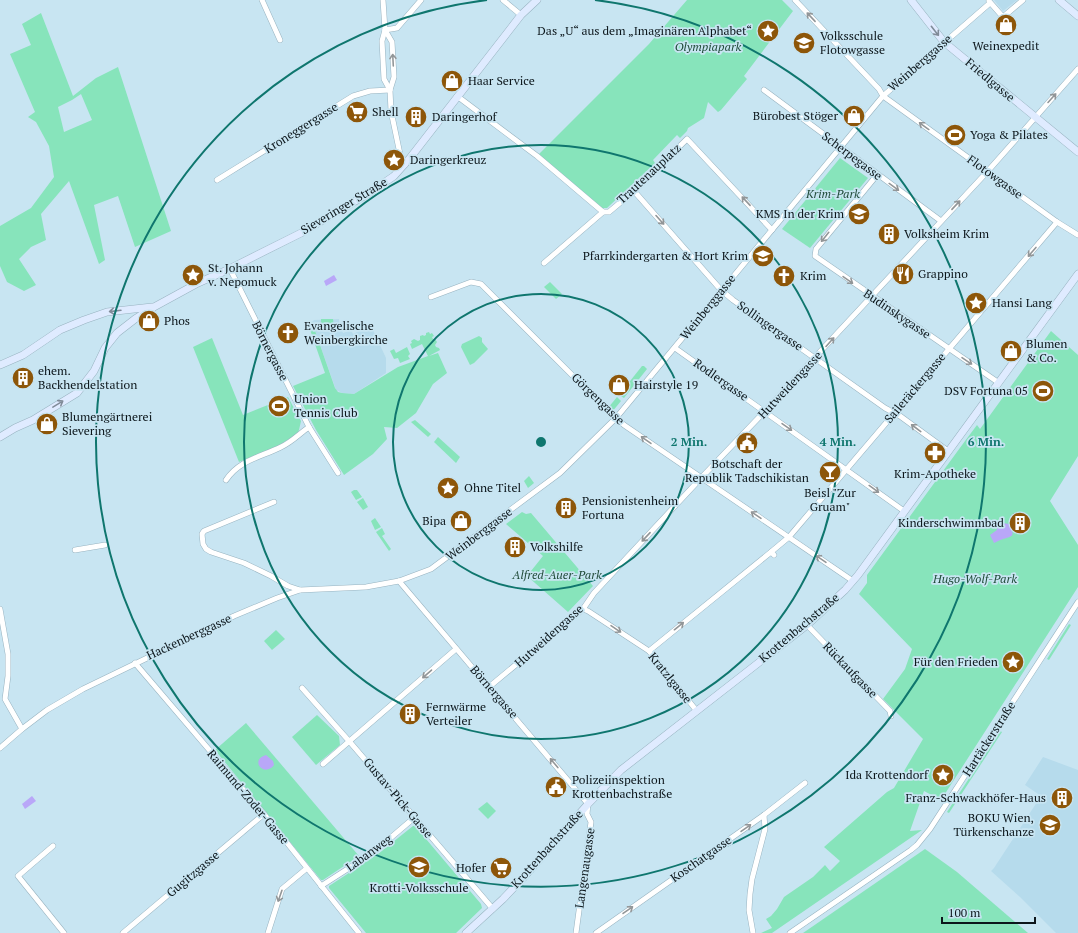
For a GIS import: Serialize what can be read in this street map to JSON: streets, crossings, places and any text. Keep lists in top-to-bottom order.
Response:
{
  "streets": {
    "main road": ["Friedlgasse", "Sieveringer Straße", "Krottenbachstraße"],
    "street": [
      "Weinberggasse",
      "Kroneggergasse",
      "Scherpegasse",
      "Trautenauplatz",
      "Flotowgasse",
      "Budinskygasse",
      "Sollingergasse",
      "Börnergasse",
      "Rodlergasse",
      "Hutweidengasse",
      "Saileräckergasse",
      "Görgengasse",
      "Hackenberggasse",
      "Rückaufgasse",
      "Kratzlgasse",
      "Hartäckerstraße",
      "Raimund-Zoder-Gasse",
      "Gustav-Pick-Gasse",
      "Labanweg",
      "Koschatgasse",
      "Langenaugasse",
      "Gugitzgasse"
    ]
  },
  "crossings": [
    ["Weinberggasse", "Friedlgasse"],
    ["Weinberggasse", "Scherpegasse"],
    ["Weinberggasse", "Trautenauplatz"],
    ["Weinberggasse", "Flotowgasse"],
    ["Weinberggasse", "Sollingergasse"],
    ["Weinberggasse", "Börnergasse"],
    ["Weinberggasse", "Rodlergasse"],
    ["Weinberggasse", "Görgengasse"],
    ["Weinberggasse", "Hackenberggasse"],
    ["Friedlgasse", "Hutweidengasse"],
    ["Scherpegasse", "Budinskygasse"],
    ["Scherpegasse", "Hutweidengasse"],
    ["Trautenauplatz", "Sollingergasse"],
    ["Flotowgasse", "Hutweidengasse"],
    ["Flotowgasse", "Saileräckergasse"],
    ["Sieveringer Straße", "Börnergasse"],
    ["Budinskygasse", "Hutweidengasse"],
    ["Budinskygasse", "Saileräckergasse"],
    ["Budinskygasse", "Krottenbachstraße"],
    ["Sollingergasse", "Hutweidengasse"],
    ["Sollingergasse", "Saileräckergasse"],
    ["Sollingergasse", "Krottenbachstraße"],
    ["Börnergasse", "Hutweidengasse"],
    ["Börnergasse", "Krottenbachstraße"],
    ["Börnergasse", "Hackenberggasse"],
    ["Börnergasse", "Langenaugasse"],
    ["Rodlergasse", "Hutweidengasse"],
    ["Rodlergasse", "Saileräckergasse"],
    ["Rodlergasse", "Krottenbachstraße"],
    ["Hutweidengasse", "Görgengasse"],
    ["Hutweidengasse", "Kratzlgasse"],
    ["Saileräckergasse", "Görgengasse"],
    ["Saileräckergasse", "Kratzlgasse"],
    ["Görgengasse", "Krottenbachstraße"],
    ["Krottenbachstraße", "Rückaufgasse"],
    ["Krottenbachstraße", "Kratzlgasse"],
    ["Krottenbachstraße", "Gustav-Pick-Gasse"],
    ["Krottenbachstraße", "Langenaugasse"],
    ["Hackenberggasse", "Raimund-Zoder-Gasse"],
    ["Raimund-Zoder-Gasse", "Labanweg"],
    ["Raimund-Zoder-Gasse", "Gugitzgasse"],
    ["Gustav-Pick-Gasse", "Labanweg"]
  ],
  "one_way": [
    "Scherpegasse",
    "Flotowgasse",
    "Rodlergasse",
    "Görgengasse",
    "Kratzlgasse",
    "Koschatgasse"
  ],
  "parks": [
    "Olympiapark",
    "Krim-Park",
    "Alfred-Auer-Park",
    "Hugo-Wolf-Park"
  ],
  "places": {
    "shop": [
      "Weinexpedit",
      "Haar Service",
      "Bürobest Stöger",
      "Phos",
      "Blumen & Co.",
      "Hairstyle 19",
      "Blumengärtnerei Sievering",
      "Bipa"
    ],
    "place": [
      "Das „U“ aus dem „Imaginären Alphabet“",
      "Daringerkreuz",
      "St. Johann v. Nepomuck",
      "Hansi Lang",
      "Ohne Titel",
      "Für den Frieden",
      "Ida Krottendorf"
    ],
    "school or university": [
      "Volksschule Flotowgasse",
      "KMS In der Krim",
      "Pfarrkindergarten & Hort Krim",
      "BOKU Wien, Türkenschanze",
      "Krotti-Volksschule"
    ],
    "supermarket": ["Shell", "Hofer"],
    "building": [
      "Daringerhof",
      "Volksheim Krim",
      "ehem. Backhendelstation",
      "Pensionistenheim Fortuna",
      "Kinderschwimmbad",
      "Volkshilfe",
      "Fernwärme Verteiler",
      "Franz-Schwackhöfer-Haus"
    ],
    "sports": ["Yoga & Pilates", "DSV Fortuna 05", "Union Tennis Club"],
    "restaurant": ["Grappino"],
    "church": ["Krim", "Evangelische Weinbergkirche"],
    "public building": ["Botschaft der Republik Tadschikistan", "Polizeiinspektion Krottenbachstraße"],
    "pharmacy": ["Krim-Apotheke"],
    "bar": ["Beisl \"Zur Gruam\""]
  },
  "scale_bar": "100 m",
  "rings": ["2 Min.", "4 Min.", "6 Min."]
}
